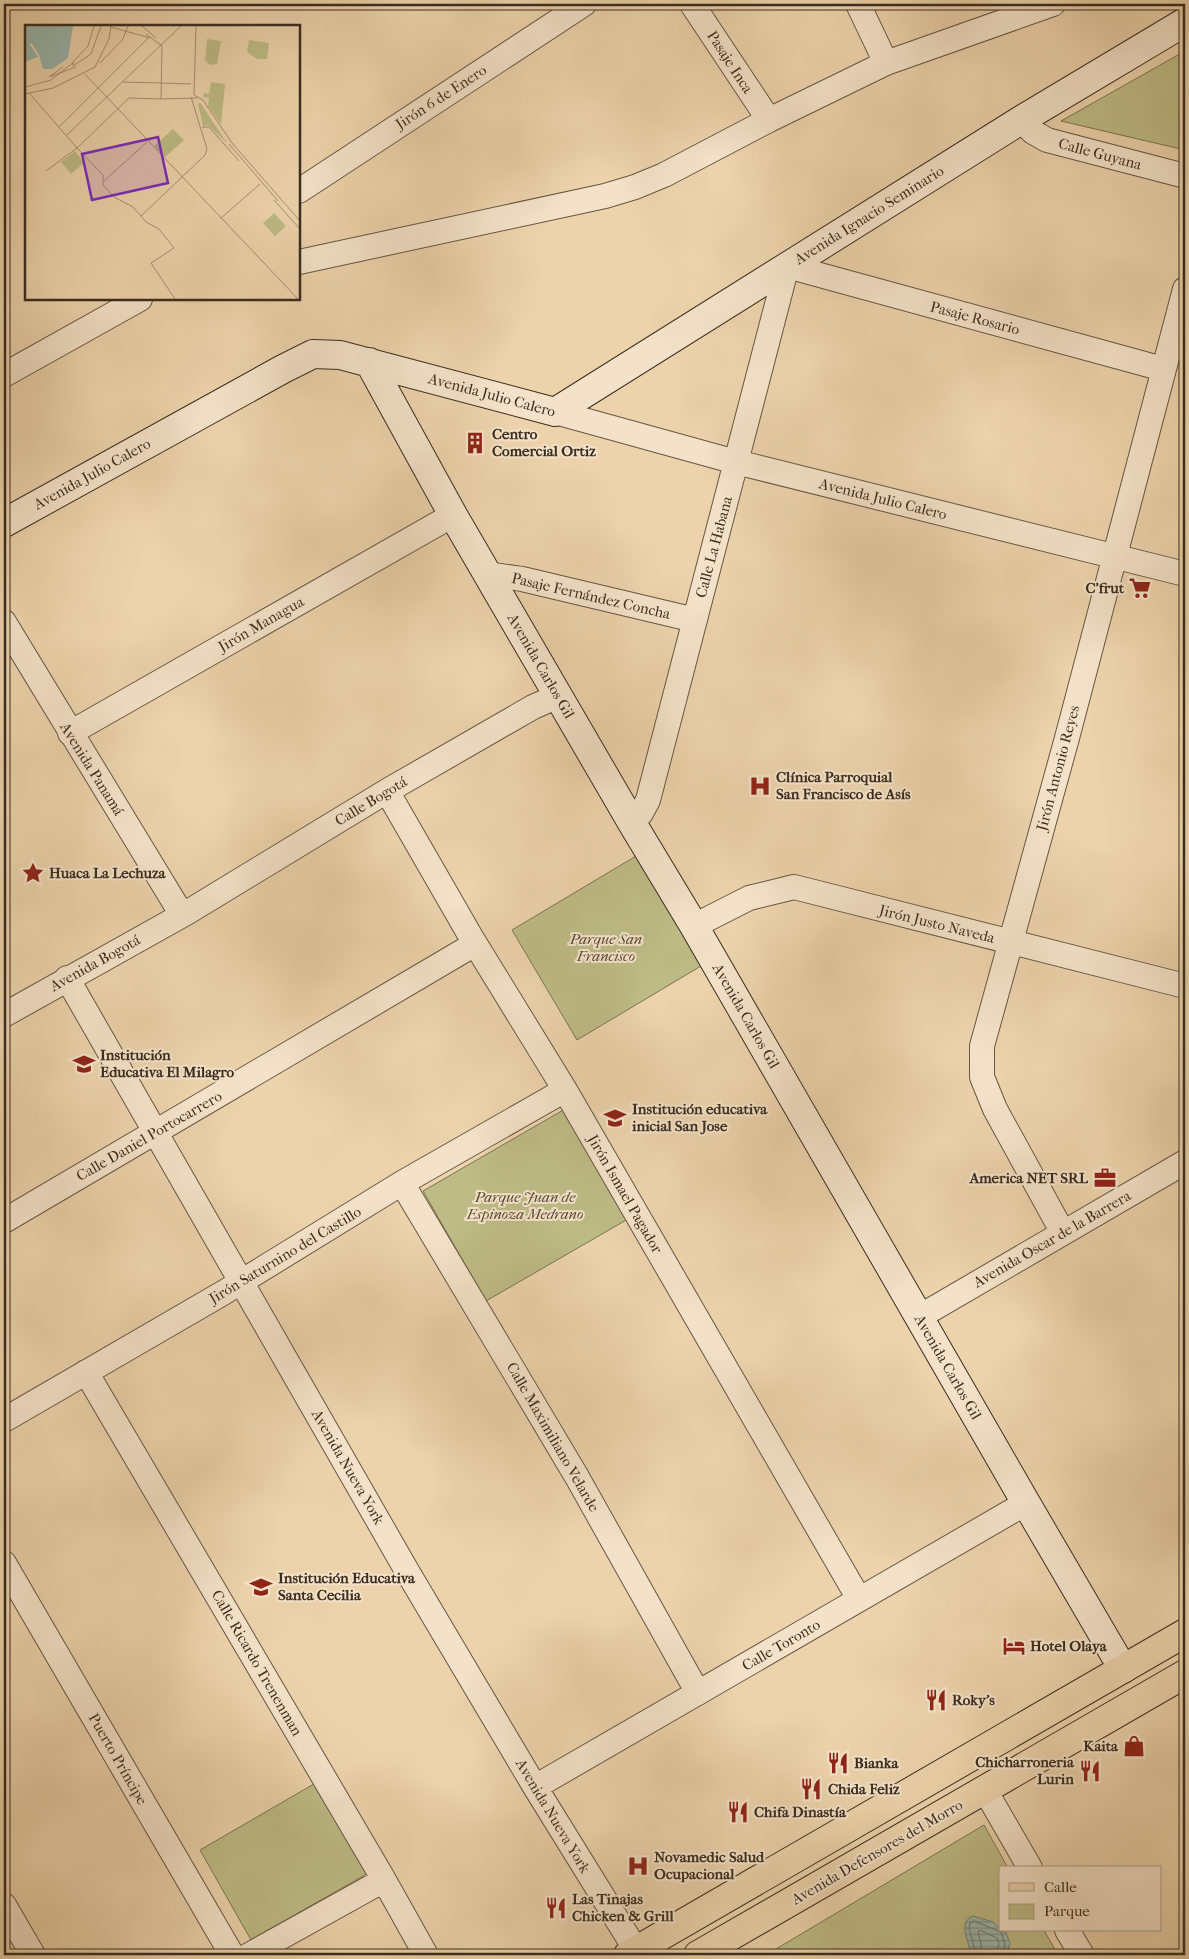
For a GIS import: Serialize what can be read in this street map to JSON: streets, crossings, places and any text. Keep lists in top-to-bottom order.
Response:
{
  "streets": {
    "main road": ["Avenida Defensores del Morro"],
    "street": [
      "Pasaje Inca",
      "Jirón 6 de Enero",
      "Calle Guyana",
      "Avenida Ignacio Seminario",
      "Pasaje Rosario",
      "Avenida Julio Calero",
      "Calle La Habana",
      "Pasaje Fernández Concha",
      "Jirón Managua",
      "Avenida Carlos Gil",
      "Jirón Antonio Reyes",
      "Avenida Panamá",
      "Calle Bogotá",
      "Jirón Justo Naveda",
      "Avenida Bogotá",
      "Calle Daniel Portocarrero",
      "Jirón Ismael Pagador",
      "Avenida Oscar de la Barrera",
      "Jirón Saturnino del Castillo",
      "Calle Maximiliano Velarde",
      "Avenida Nueva York",
      "Calle Toronto",
      "Calle Ricardo Trenenman",
      "Puerto Príncipe"
    ]
  },
  "crossings": [
    ["Calle Guyana", "Avenida Ignacio Seminario"],
    ["Avenida Ignacio Seminario", "Pasaje Rosario"],
    ["Avenida Ignacio Seminario", "Avenida Julio Calero"],
    ["Avenida Ignacio Seminario", "Calle La Habana"],
    ["Pasaje Rosario", "Calle La Habana"],
    ["Pasaje Rosario", "Jirón Antonio Reyes"],
    ["Avenida Julio Calero", "Calle La Habana"],
    ["Avenida Julio Calero", "Avenida Carlos Gil"],
    ["Avenida Julio Calero", "Jirón Antonio Reyes"],
    ["Calle La Habana", "Pasaje Fernández Concha"],
    ["Calle La Habana", "Avenida Carlos Gil"],
    ["Pasaje Fernández Concha", "Avenida Carlos Gil"],
    ["Jirón Managua", "Avenida Carlos Gil"],
    ["Jirón Managua", "Avenida Panamá"],
    ["Avenida Carlos Gil", "Calle Bogotá"],
    ["Avenida Carlos Gil", "Jirón Justo Naveda"],
    ["Avenida Carlos Gil", "Avenida Oscar de la Barrera"],
    ["Avenida Carlos Gil", "Calle Toronto"],
    ["Jirón Antonio Reyes", "Jirón Justo Naveda"],
    ["Jirón Antonio Reyes", "Avenida Oscar de la Barrera"],
    ["Avenida Panamá", "Calle Bogotá"],
    ["Avenida Panamá", "Avenida Bogotá"],
    ["Calle Bogotá", "Avenida Bogotá"],
    ["Calle Bogotá", "Jirón Ismael Pagador"],
    ["Avenida Bogotá", "Avenida Nueva York"],
    ["Calle Daniel Portocarrero", "Jirón Ismael Pagador"],
    ["Calle Daniel Portocarrero", "Avenida Nueva York"],
    ["Jirón Ismael Pagador", "Jirón Saturnino del Castillo"],
    ["Jirón Ismael Pagador", "Calle Toronto"],
    ["Jirón Saturnino del Castillo", "Calle Maximiliano Velarde"],
    ["Jirón Saturnino del Castillo", "Avenida Nueva York"],
    ["Jirón Saturnino del Castillo", "Calle Ricardo Trenenman"],
    ["Calle Maximiliano Velarde", "Calle Toronto"],
    ["Avenida Nueva York", "Calle Toronto"]
  ],
  "parks": ["Parque San Francisco", "Parque Juan de Espinoza Medrano"],
  "places": {
    "building": ["Centro Comercial Ortiz"],
    "supermarket": ["C'frut"],
    "hospital": ["Clínica Parroquial San Francisco de Asís", "Novamedic Salud Ocupacional"],
    "place": ["Huaca La Lechuza"],
    "school or university": ["Institución Educativa El Milagro", "Institución educativa inicial San Jose", "Institución Educativa Santa Cecilia"],
    "office": ["America NET SRL"],
    "hotel": ["Hotel Olaya"],
    "restaurant": [
      "Roky's",
      "Bianka",
      "Chicharroneria Lurin",
      "Chida Feliz",
      "Chifa Dinastía",
      "Las Tinajas Chicken & Grill"
    ],
    "shop": ["Kaita"]
  },
  "legend": ["Calle", "Parque"]
}
